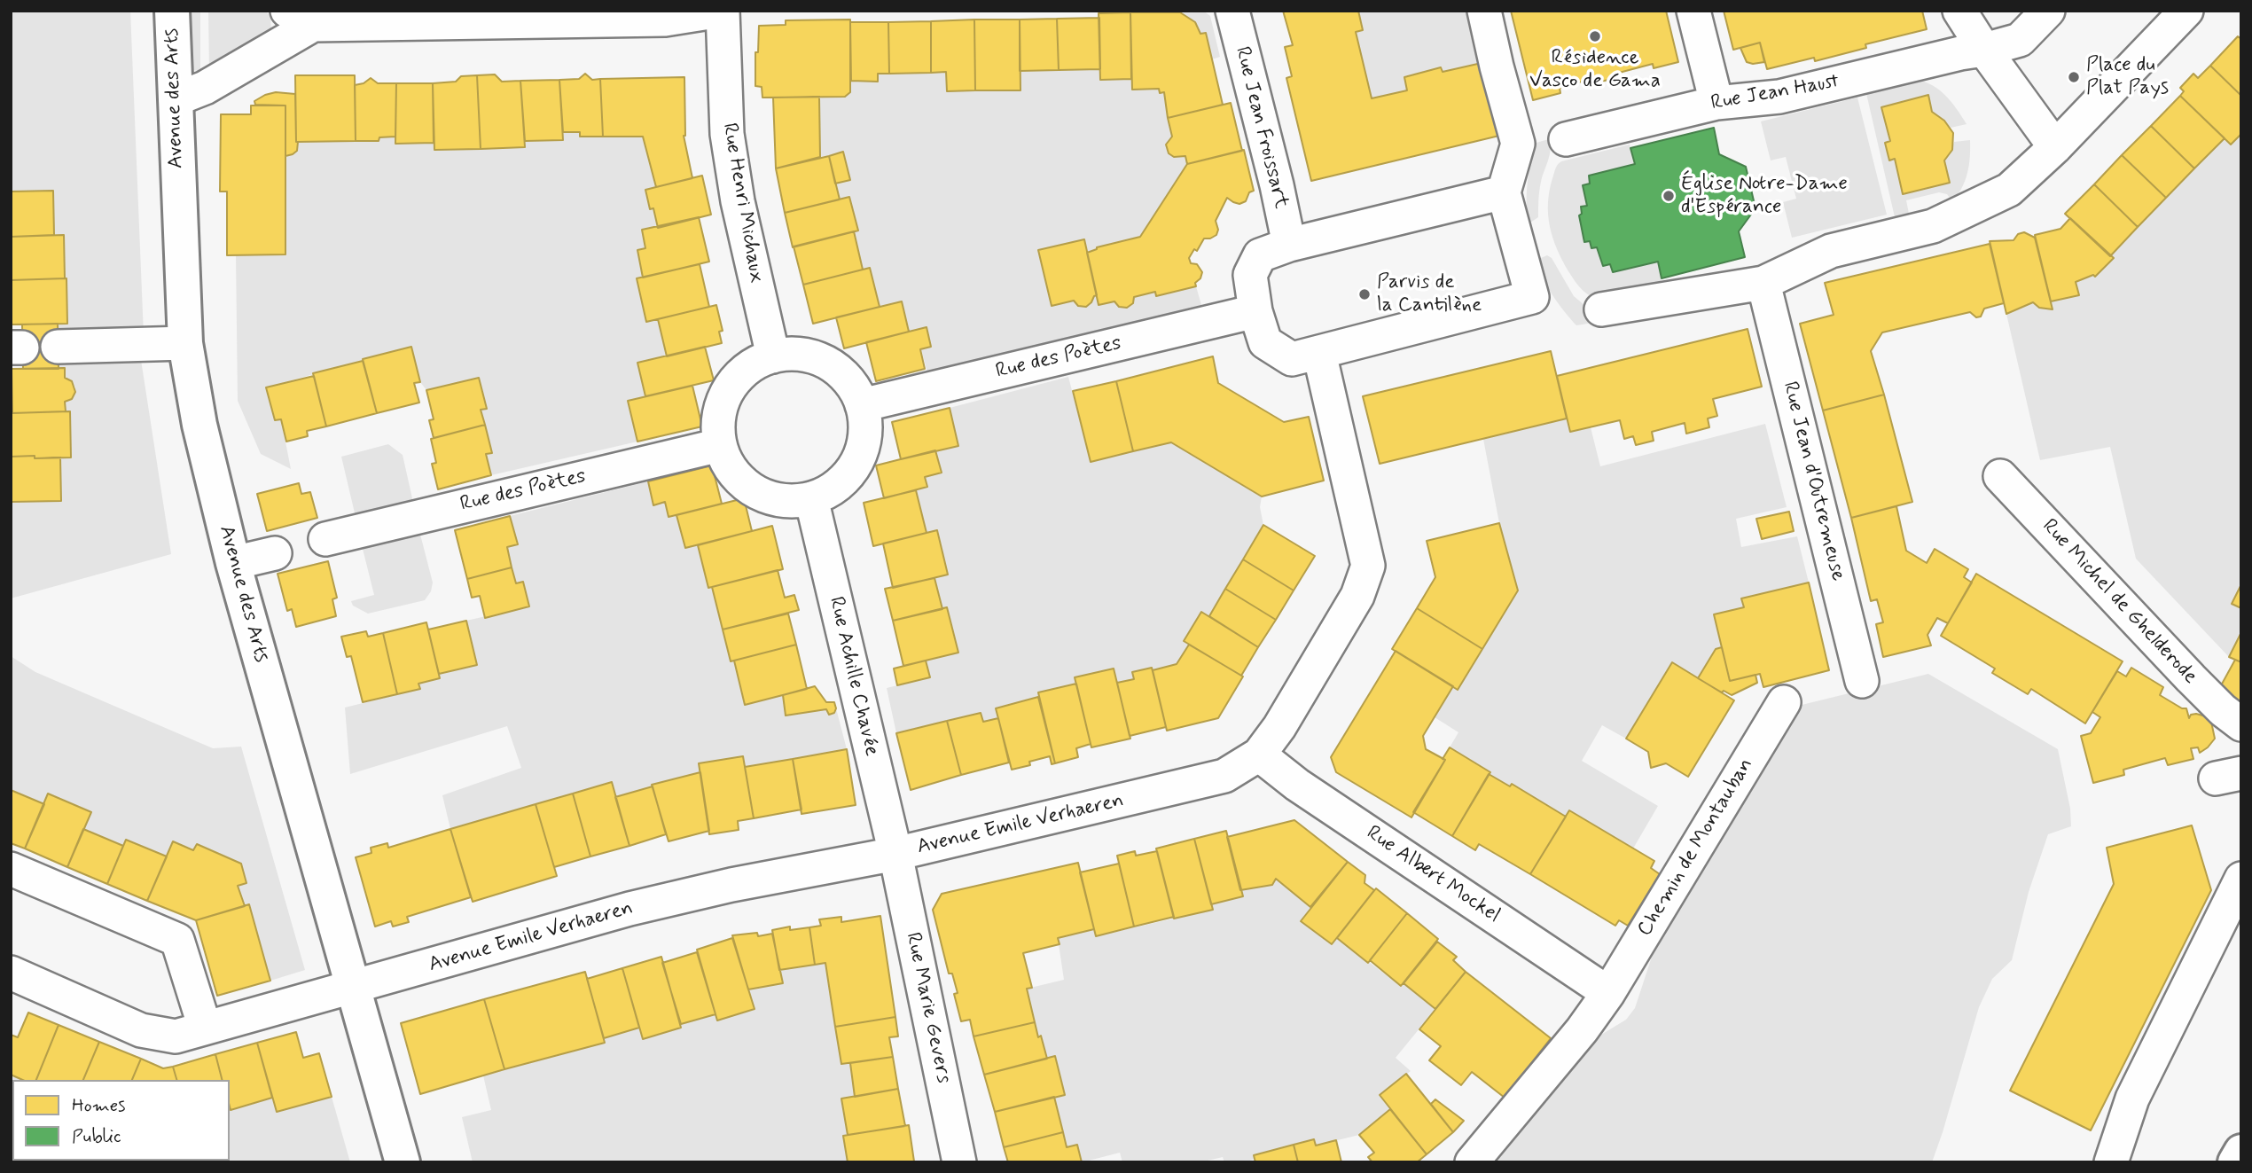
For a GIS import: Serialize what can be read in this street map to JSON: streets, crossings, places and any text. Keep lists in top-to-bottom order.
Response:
{
  "streets": {
    "main road": ["Avenue des Arts"],
    "street": [
      "Rue Jean Haust",
      "Rue Jean Froissart",
      "Rue Henri Michaux",
      "Rue des Poètes",
      "Rue Jean d'Outremeuse",
      "Rue Michel de Ghelderode",
      "Rue Achille Chavée",
      "Avenue Emile Verhaeren",
      "Chemin de Montauban",
      "Rue Albert Mockel",
      "Rue Marie Gevers"
    ]
  },
  "crossings": [
    ["Avenue des Arts", "Avenue Emile Verhaeren"],
    ["Rue Henri Michaux", "Rue des Poètes"],
    ["Rue Henri Michaux", "Rue Achille Chavée"],
    ["Rue des Poètes", "Rue Achille Chavée"],
    ["Rue Achille Chavée", "Avenue Emile Verhaeren"],
    ["Rue Achille Chavée", "Rue Marie Gevers"],
    ["Avenue Emile Verhaeren", "Rue Albert Mockel"],
    ["Avenue Emile Verhaeren", "Rue Marie Gevers"],
    ["Chemin de Montauban", "Rue Albert Mockel"]
  ],
  "places": [
    "Résidence Vasco de Gama",
    "Place du Plat Pays",
    "Église Notre-Dame d'Espérance",
    "Parvis de la Cantilène"
  ],
  "legend": ["Homes", "Public"]
}
